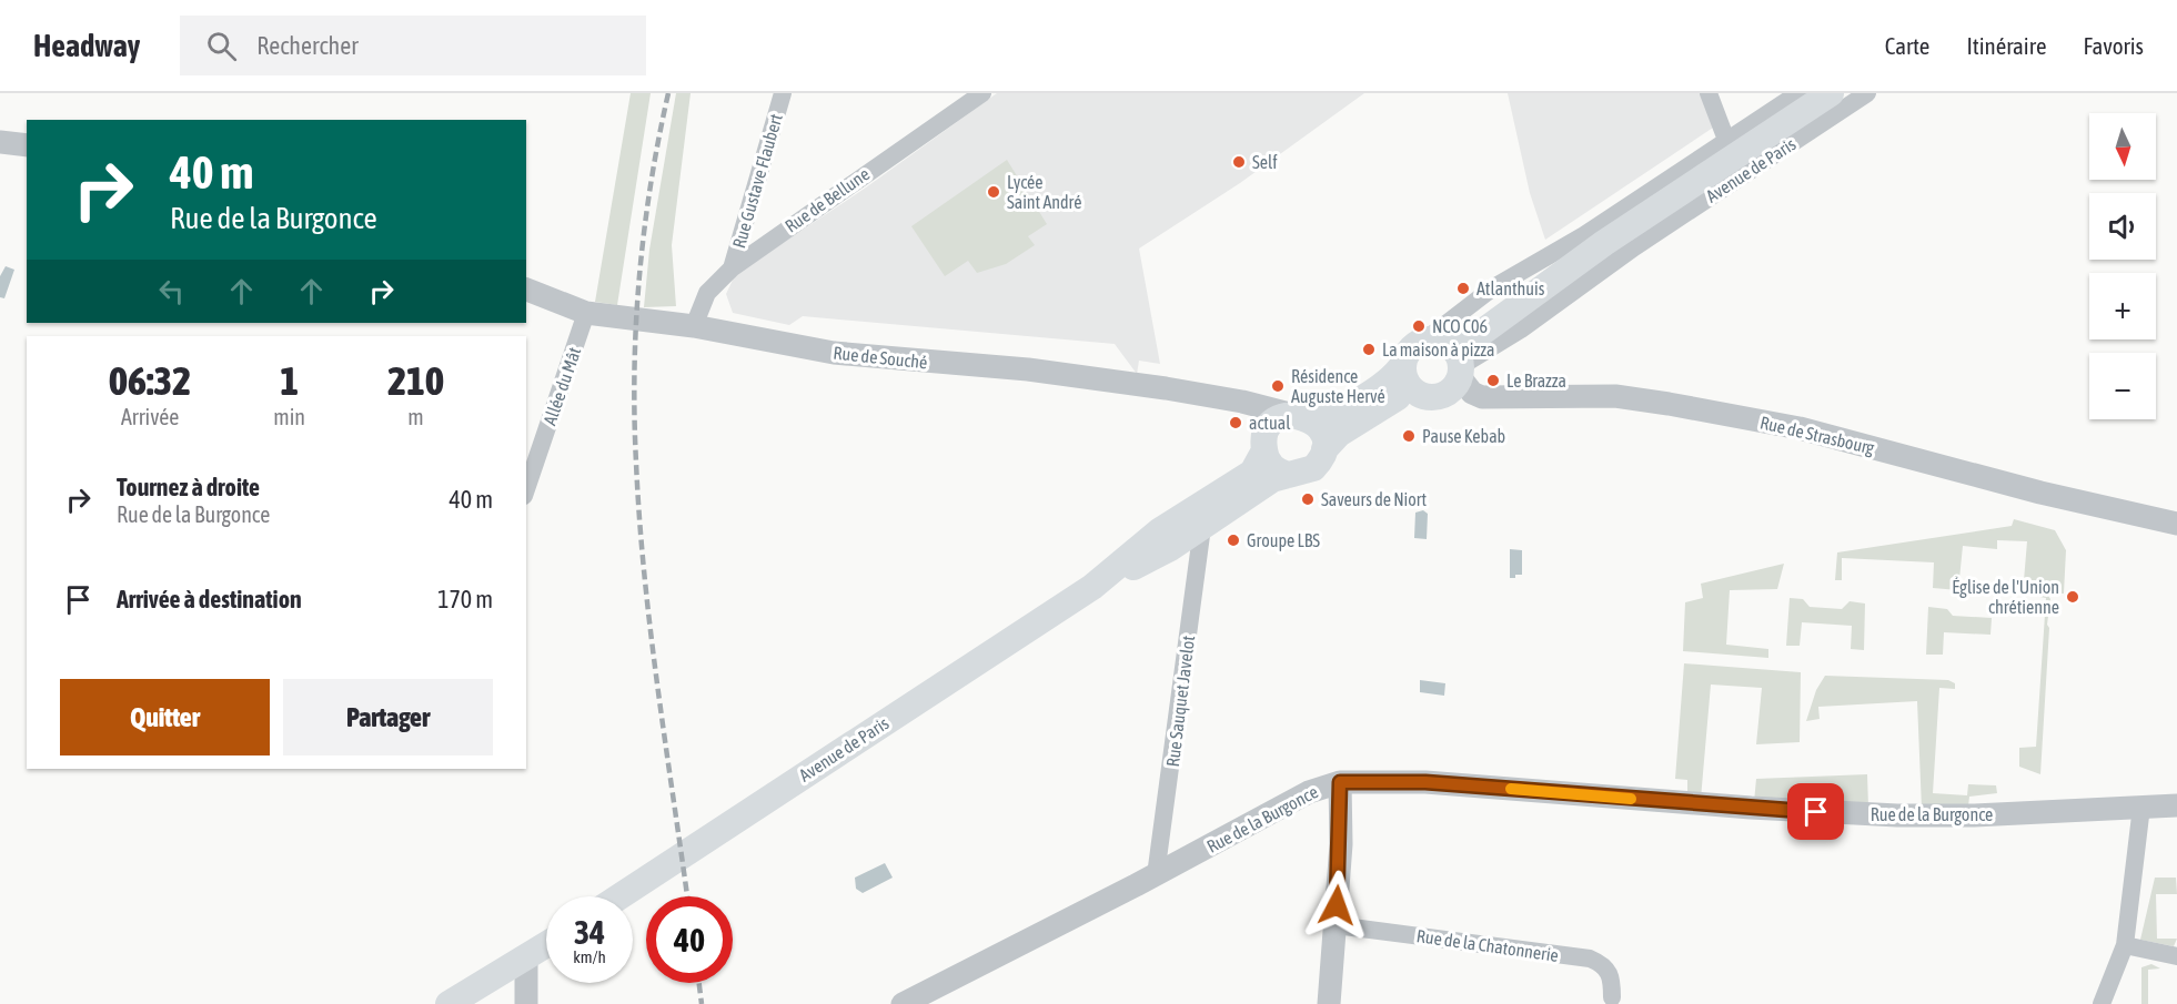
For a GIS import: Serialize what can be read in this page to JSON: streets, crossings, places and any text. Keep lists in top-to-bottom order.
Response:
{
  "streets": {
    "main road": ["Avenue de Paris"],
    "street": [
      "Rue Gustave Flaubert",
      "Rue de Bellune",
      "Rue de Souché",
      "Allée du Mât",
      "Rue de Strasbourg",
      "Rue Sauquet Javelot",
      "Rue de la Burgonce",
      "Rue de la Chatonnerie"
    ]
  },
  "crossings": [
    ["Avenue de Paris", "Rue de Souché"],
    ["Avenue de Paris", "Rue de Strasbourg"],
    ["Avenue de Paris", "Rue Sauquet Javelot"],
    ["Rue Gustave Flaubert", "Rue de Bellune"],
    ["Rue de Bellune", "Rue de Souché"],
    ["Rue de Souché", "Allée du Mât"],
    ["Rue Sauquet Javelot", "Rue de la Burgonce"]
  ],
  "places": [
    "Self",
    "Lycée Saint André",
    "Atlanthuis",
    "NCO C06",
    "La maison à pizza",
    "Le Brazza",
    "Résidence Auguste Hervé",
    "actual",
    "Pause Kebab",
    "Saveurs de Niort",
    "Groupe LBS",
    "Église de l'Union chrétienne"
  ],
  "north": "bottom",
  "page": {
    "header": "Headway",
    "search": "Rechercher",
    "nav": ["Carte", "Itinéraire", "Favoris"],
    "map_buttons": ["+", "−"],
    "turn": ["40 m", "Rue de la Burgonce"],
    "eta": [
      "06:32",
      "Arrivée",
      "1",
      "min",
      "210",
      "m"
    ],
    "list": [
      {
        "name": "Tournez à droite",
        "note": "Rue de la Burgonce",
        "value": "40 m"
      },
      {
        "name": "Arrivée à destination",
        "value": "170 m"
      }
    ],
    "buttons": ["Quitter", "Partager"],
    "speed": "34 km/h",
    "limit": "40"
  }
}
